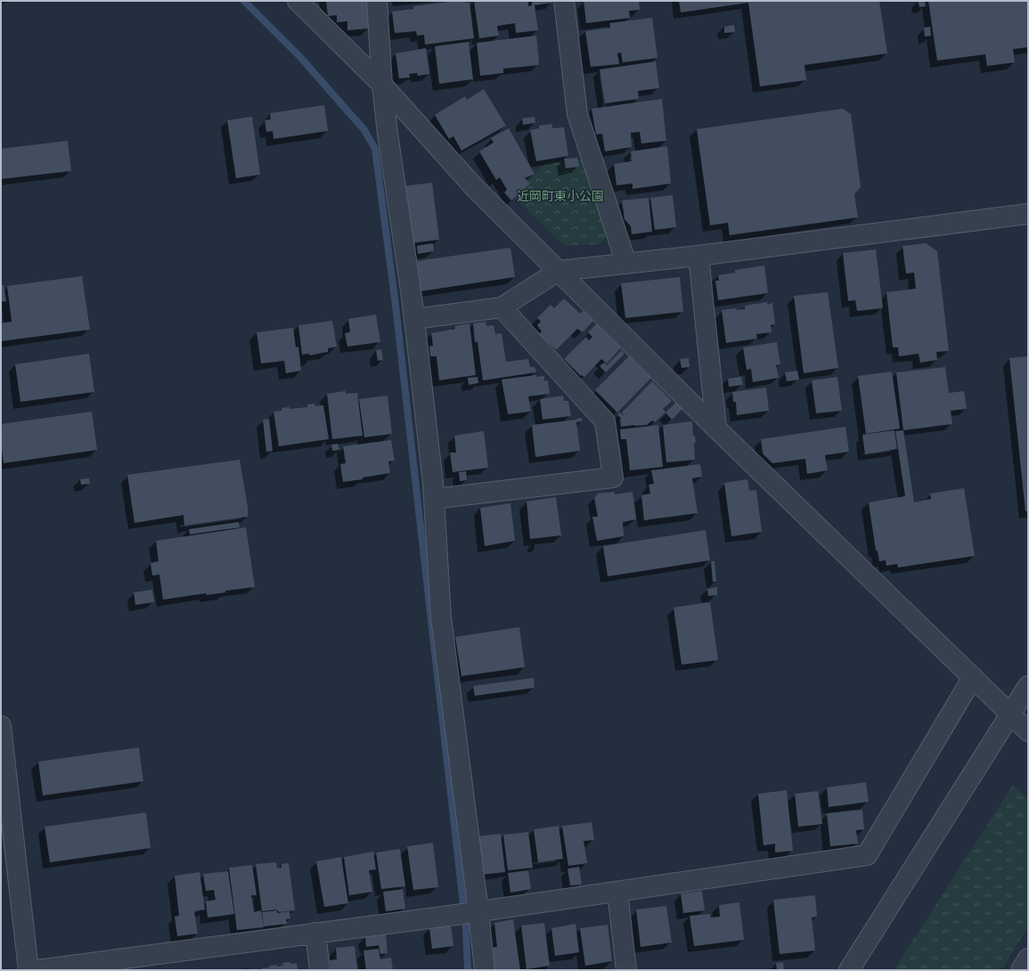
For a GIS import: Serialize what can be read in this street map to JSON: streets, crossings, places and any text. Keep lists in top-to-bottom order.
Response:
{
  "parks": ["近岡町東小公園"]
}
